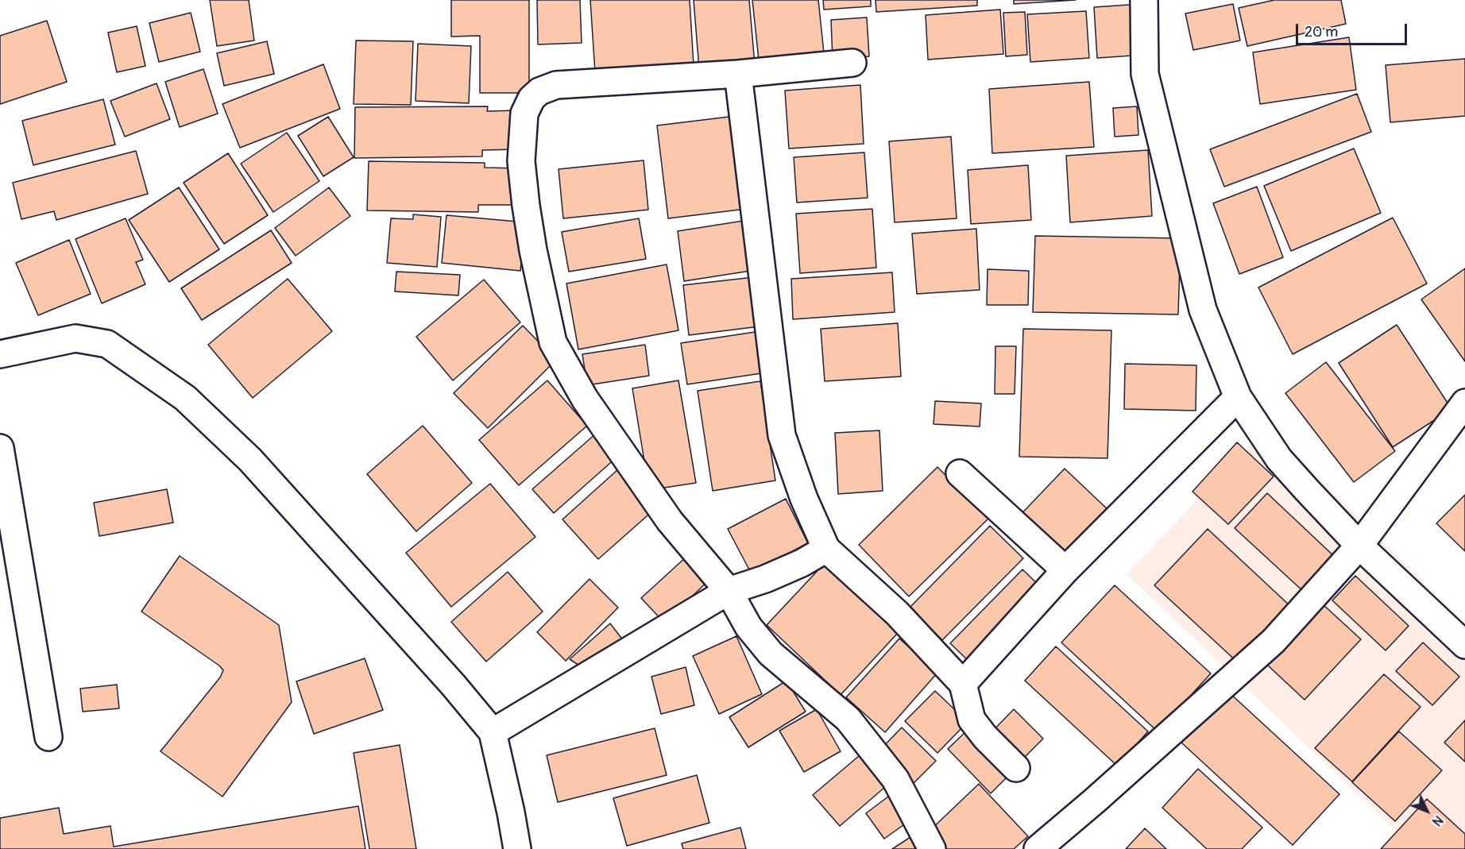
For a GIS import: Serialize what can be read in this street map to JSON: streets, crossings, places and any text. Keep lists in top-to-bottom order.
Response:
{
  "scale_bar": "20 m",
  "north": "bottom right"
}
